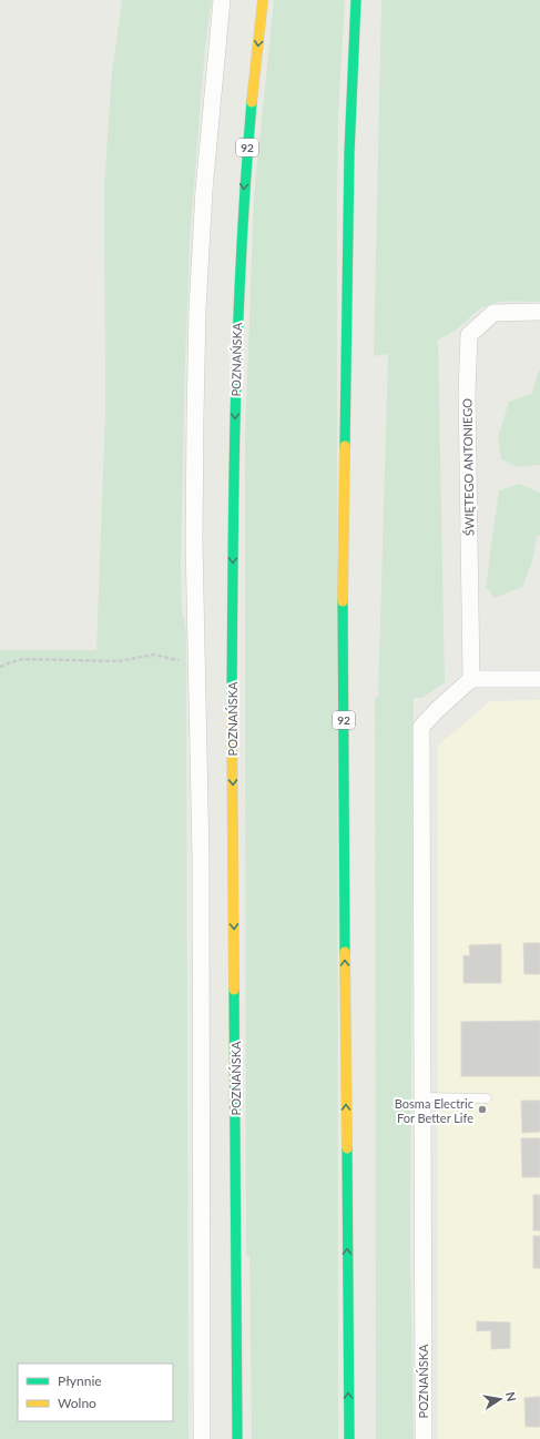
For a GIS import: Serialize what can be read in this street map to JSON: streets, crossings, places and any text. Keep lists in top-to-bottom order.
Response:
{
  "streets": {
    "main road": ["92", "POZNAŃSKA"],
    "street": ["ŚWIĘTEGO ANTONIEGO"]
  },
  "crossings": [
    ["POZNAŃSKA", "ŚWIĘTEGO ANTONIEGO"]
  ],
  "one_way": ["POZNAŃSKA"],
  "places": ["Bosma Electric For Better Life"],
  "legend": ["Płynnie", "Wolno"],
  "north": "right"
}
